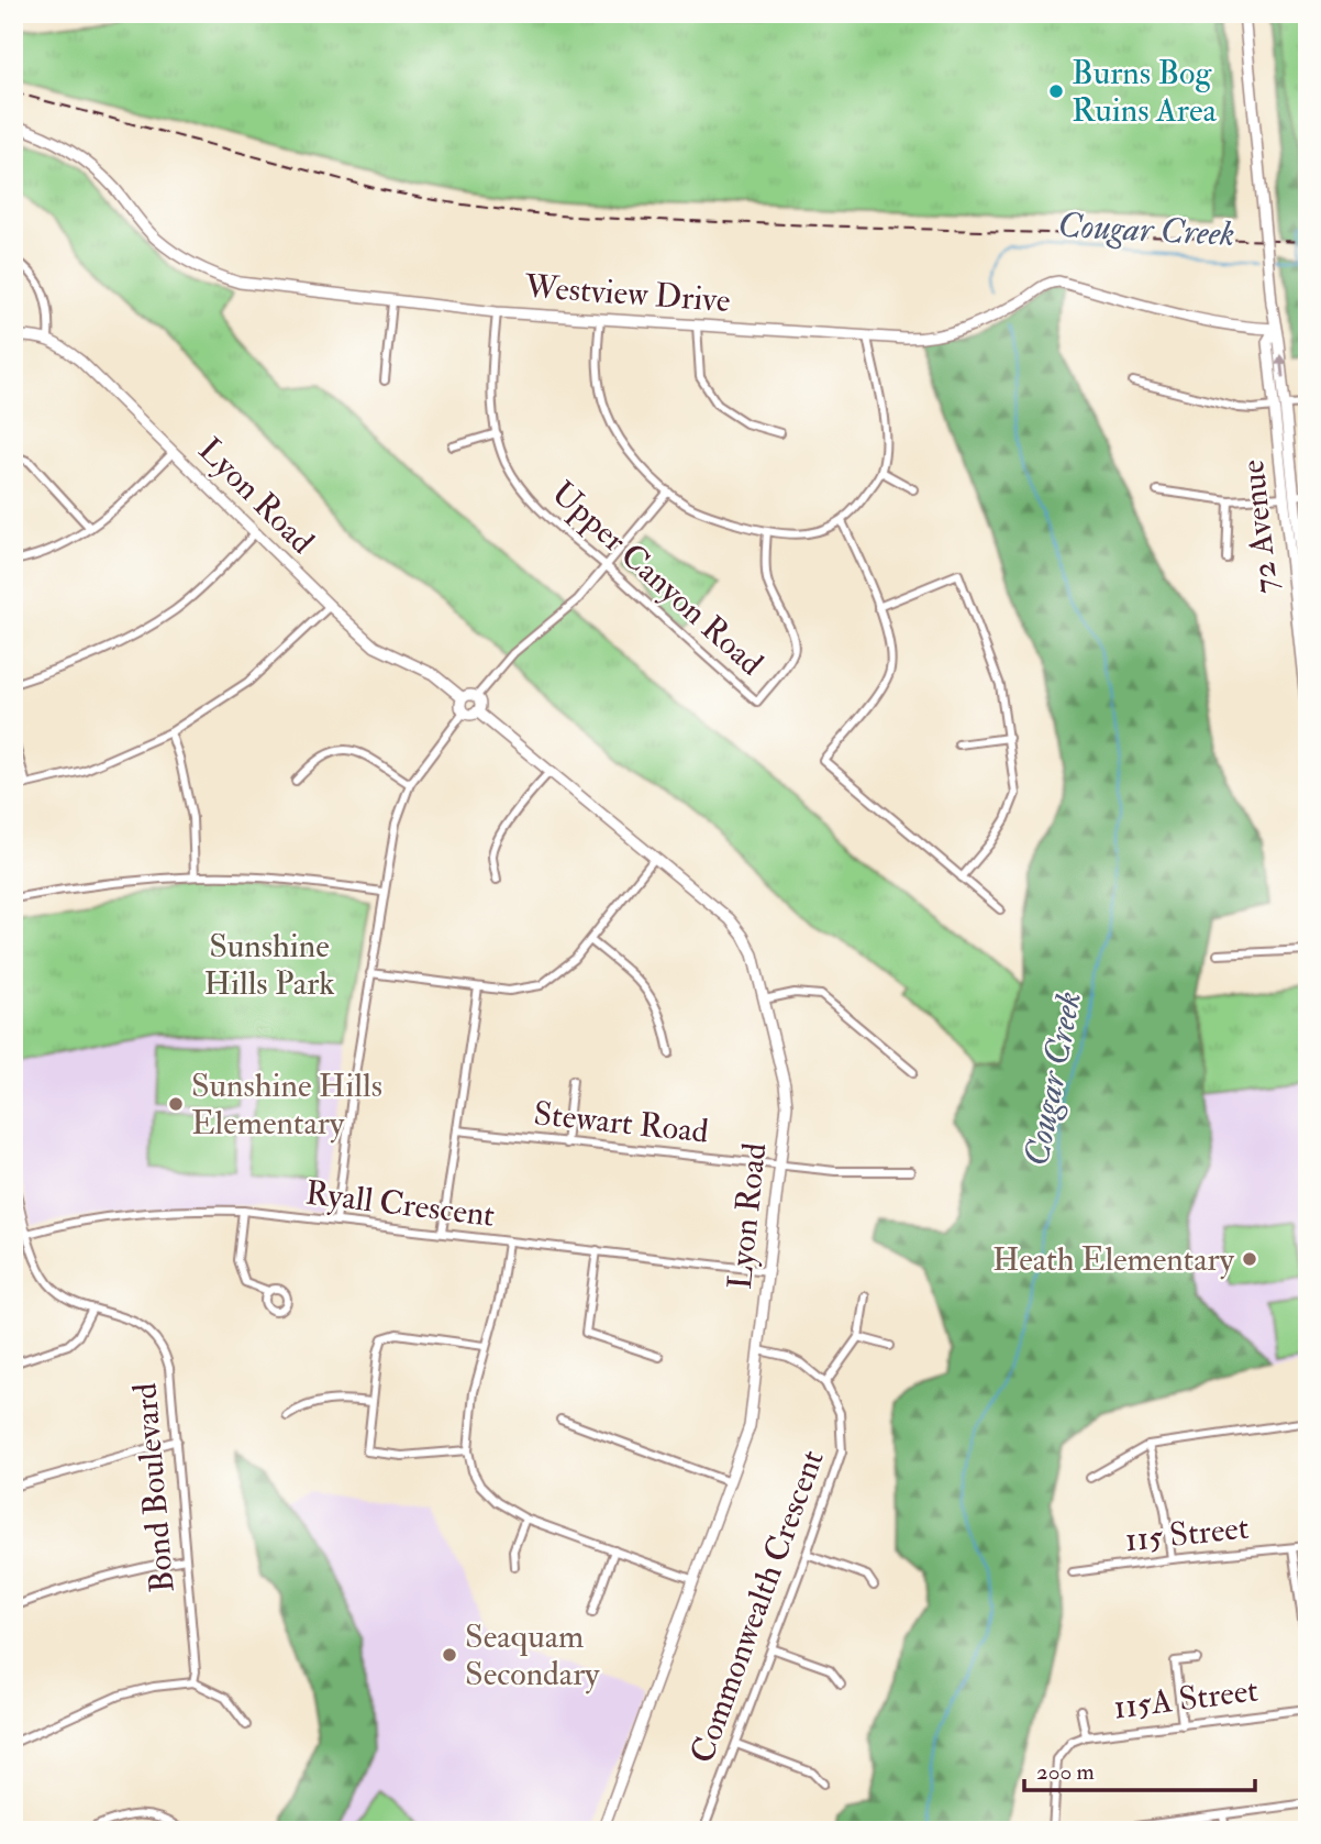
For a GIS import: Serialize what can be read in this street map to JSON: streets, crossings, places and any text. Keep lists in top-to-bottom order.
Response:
{
  "streets": {
    "street": [
      "Westview Drive",
      "Lyon Road",
      "72 Avenue",
      "Upper Canyon Road",
      "Stewart Road",
      "Ryall Crescent",
      "Bond Boulevard",
      "115 Street",
      "Commonwealth Crescent",
      "115A Street"
    ]
  },
  "crossings": [
    ["Westview Drive", "72 Avenue"],
    ["Westview Drive", "Upper Canyon Road"],
    ["Lyon Road", "Stewart Road"],
    ["Lyon Road", "Ryall Crescent"],
    ["Ryall Crescent", "Bond Boulevard"]
  ],
  "water": ["Cougar Creek"],
  "parks": ["Sunshine Hills Park"],
  "places": [
    "Burns Bog Ruins Area",
    "Sunshine Hills Elementary",
    "Heath Elementary",
    "Seaquam Secondary"
  ],
  "scale_bar": "200 m"
}
